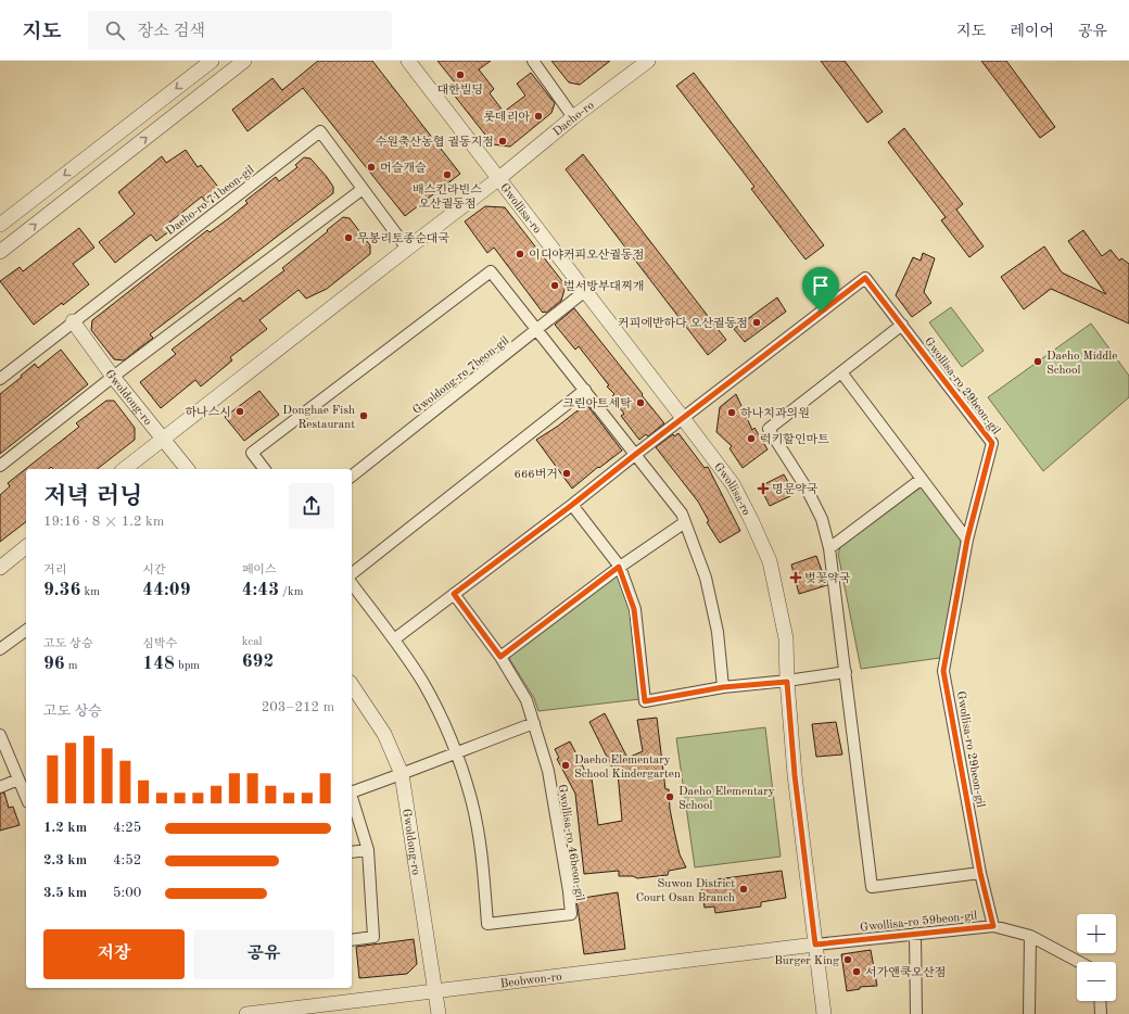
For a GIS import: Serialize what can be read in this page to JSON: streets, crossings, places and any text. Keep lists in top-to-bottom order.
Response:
{
  "streets": {
    "street": [
      "Daeho-ro",
      "Daeho-ro 71beon-gil",
      "Gwollisa-ro",
      "Gwoldong-ro 7beon-gil",
      "Gwollisa-ro 29beon-gil",
      "Gwoldong-ro",
      "Gwollisa-ro 46beon-gil",
      "Gwollisa-ro 59beon-gil",
      "Beobwon-ro"
    ]
  },
  "crossings": [
    ["Daeho-ro", "Daeho-ro 71beon-gil"],
    ["Daeho-ro", "Gwollisa-ro"],
    ["Daeho-ro", "Gwoldong-ro"],
    ["Daeho-ro 71beon-gil", "Gwoldong-ro"],
    ["Gwollisa-ro", "Gwoldong-ro 7beon-gil"],
    ["Gwollisa-ro", "Gwollisa-ro 29beon-gil"],
    ["Gwollisa-ro", "Gwollisa-ro 59beon-gil"],
    ["Gwollisa-ro", "Beobwon-ro"],
    ["Gwollisa-ro 29beon-gil", "Gwollisa-ro 59beon-gil"],
    ["Gwoldong-ro", "Beobwon-ro"],
    ["Gwollisa-ro 59beon-gil", "Beobwon-ro"]
  ],
  "places": {
    "other": [
      "대한빌딩",
      "롯데리아",
      "수원축산농협 궐동지점",
      "머슬캐슬",
      "배스킨라빈스 오산궐동점",
      "무봉리토종순대국",
      "이디야커피오산궐동점",
      "벌서방부대찌개",
      "커피에반하다 오산궐동점",
      "Daeho Middle School",
      "크린아트세탁",
      "하나스시",
      "하나치과의원",
      "Donghae Fish Restaurant",
      "럭키할인마트",
      "666버거",
      "Daeho Elementary School Kindergarten",
      "Daeho Elementary School",
      "Suwon District Court Osan Branch",
      "Burger King",
      "서가앤쿡오산점"
    ],
    "health": ["명문약국", "벚꽃약국"]
  },
  "page": {
    "header": "지도",
    "search": "장소 검색",
    "nav": ["지도", "레이어", "공유"],
    "heading": ["저녁 러닝", "19:16 · 8 × 1.2 km"],
    "stats": [
      ["거리", "9.36 km"],
      ["시간", "44:09"],
      ["페이스", "4:43 /km"],
      ["고도 상승", "96 m"],
      ["심박수", "148 bpm"],
      ["kcal", "692"]
    ],
    "chart": ["고도 상승", "203–212 m"],
    "list": [
      {
        "name": "1.2 km",
        "note": "4:25"
      },
      {
        "name": "2.3 km",
        "note": "4:52"
      },
      {
        "name": "3.5 km",
        "note": "5:00"
      }
    ],
    "map_buttons": ["+", "−"],
    "buttons": ["저장", "공유"]
  }
}
